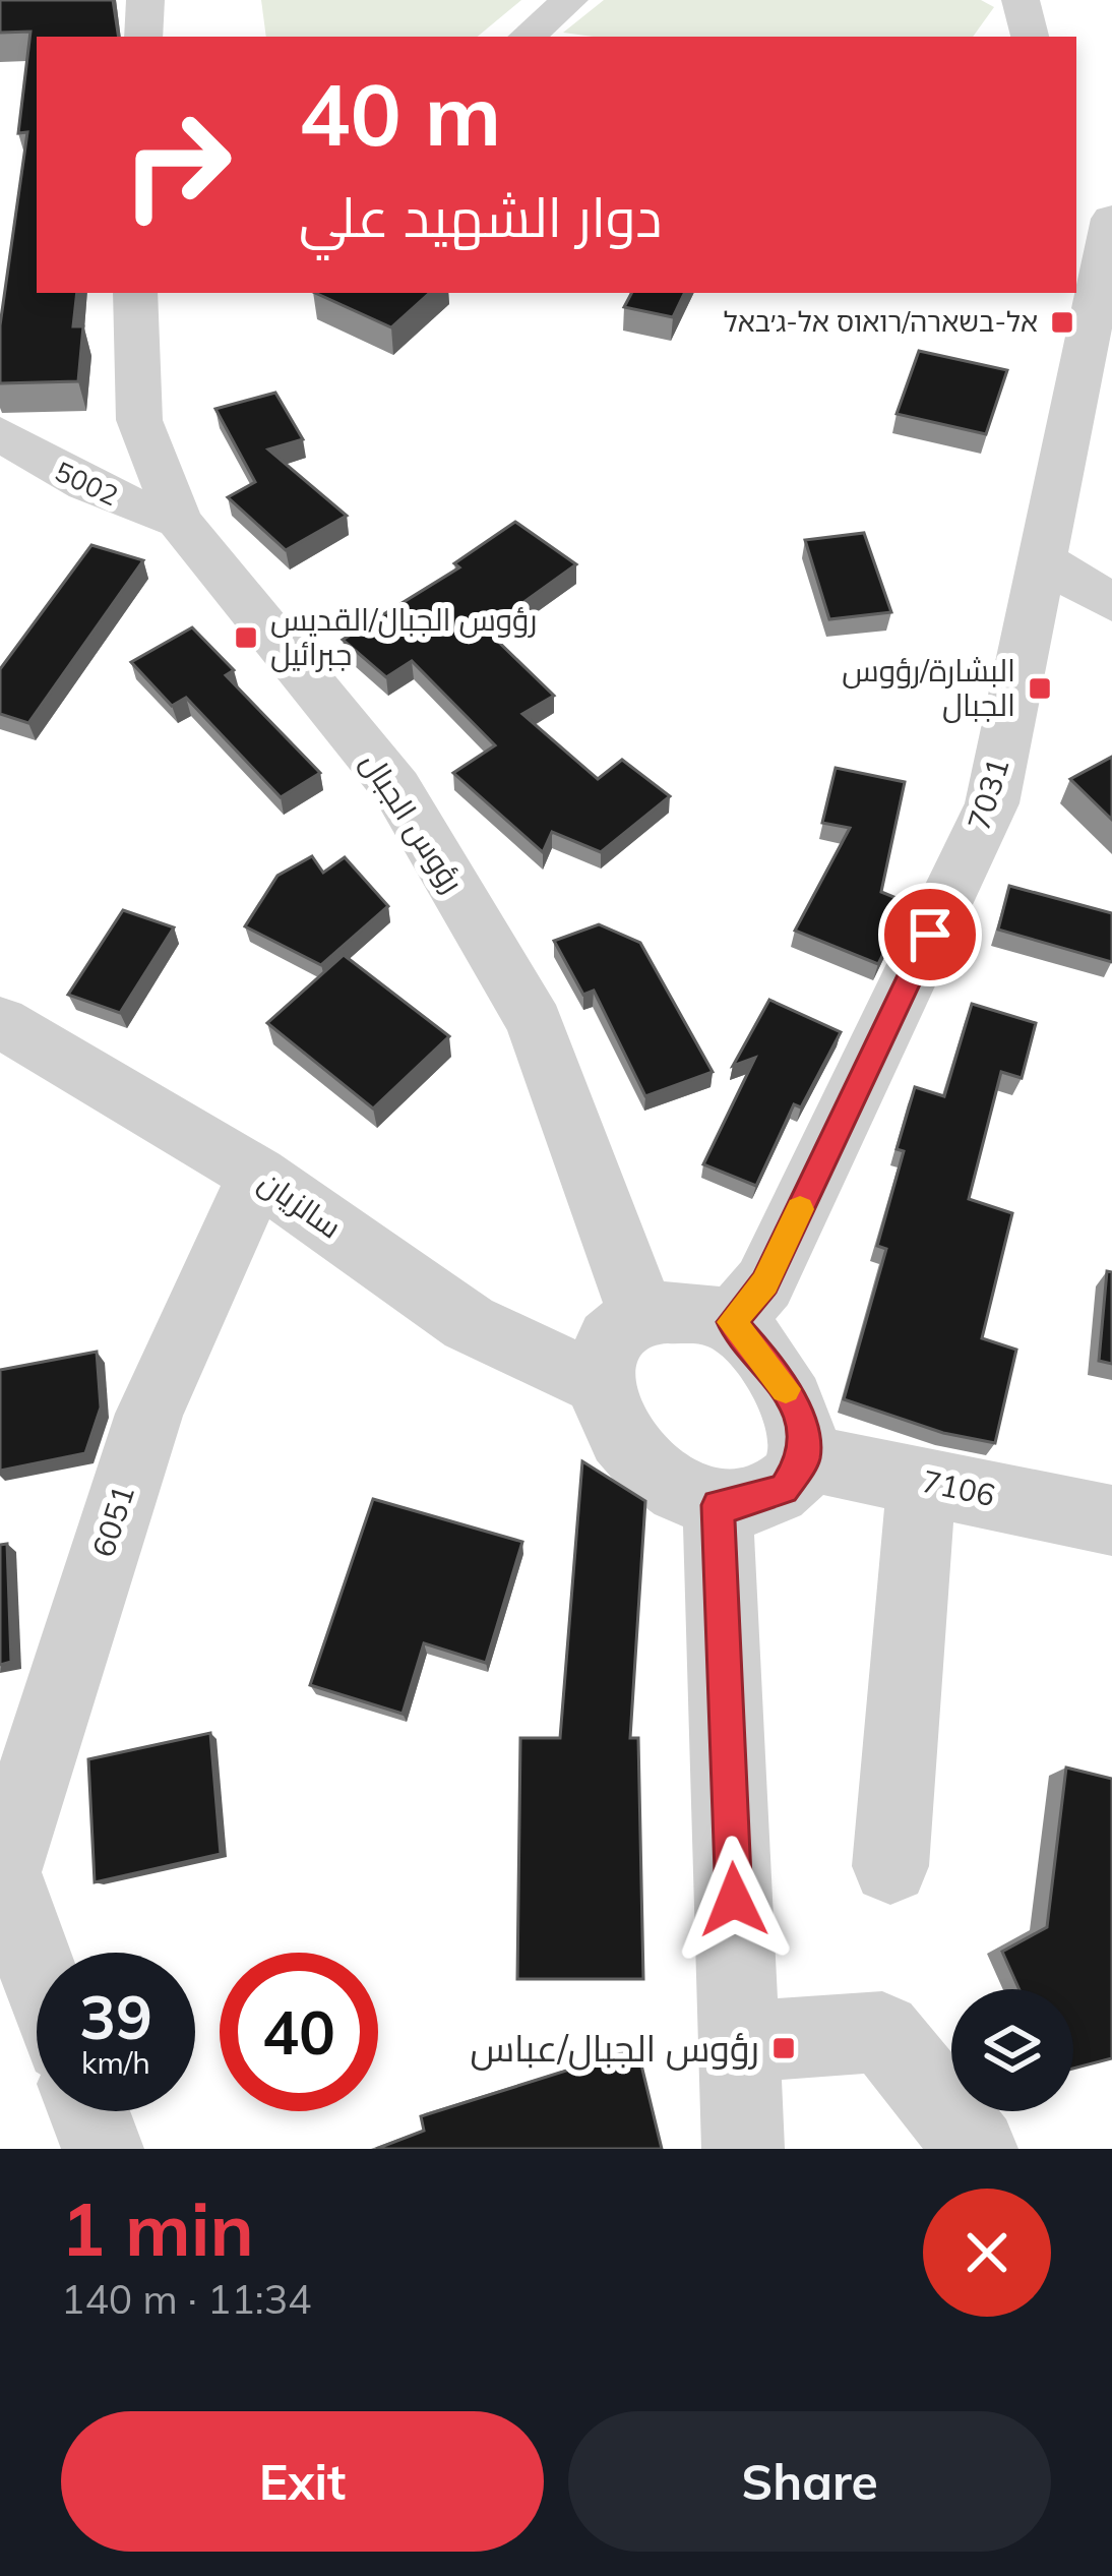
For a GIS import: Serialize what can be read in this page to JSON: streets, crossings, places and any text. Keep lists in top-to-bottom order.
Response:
{
  "streets": {
    "street": [
      "5002",
      "7031",
      "رؤوس الجبال",
      "سالزيان",
      "7106",
      "6051"
    ]
  },
  "crossings": [
    ["5002", "رؤوس الجبال"],
    ["7031", "رؤوس الجبال"],
    ["7031", "سالزيان"],
    ["7031", "7106"],
    ["رؤوس الجبال", "سالزيان"],
    ["رؤوس الجبال", "7106"],
    ["سالزيان", "7106"],
    ["سالزيان", "6051"]
  ],
  "places": {
    "transit": [
      "אל-בשארה/רואוס אל-ג׳באל",
      "رؤوس الجبال/القديس جبرائيل",
      "البشارة/رؤوس الجبال",
      "رؤوس الجبال/عباس"
    ]
  },
  "page": {
    "turn": ["40 m", "دوار الشهيد علي"],
    "speed": "39 km/h",
    "limit": "40",
    "heading": ["1 min", "140 m · 11:34"],
    "buttons": ["Exit", "Share"]
  }
}
